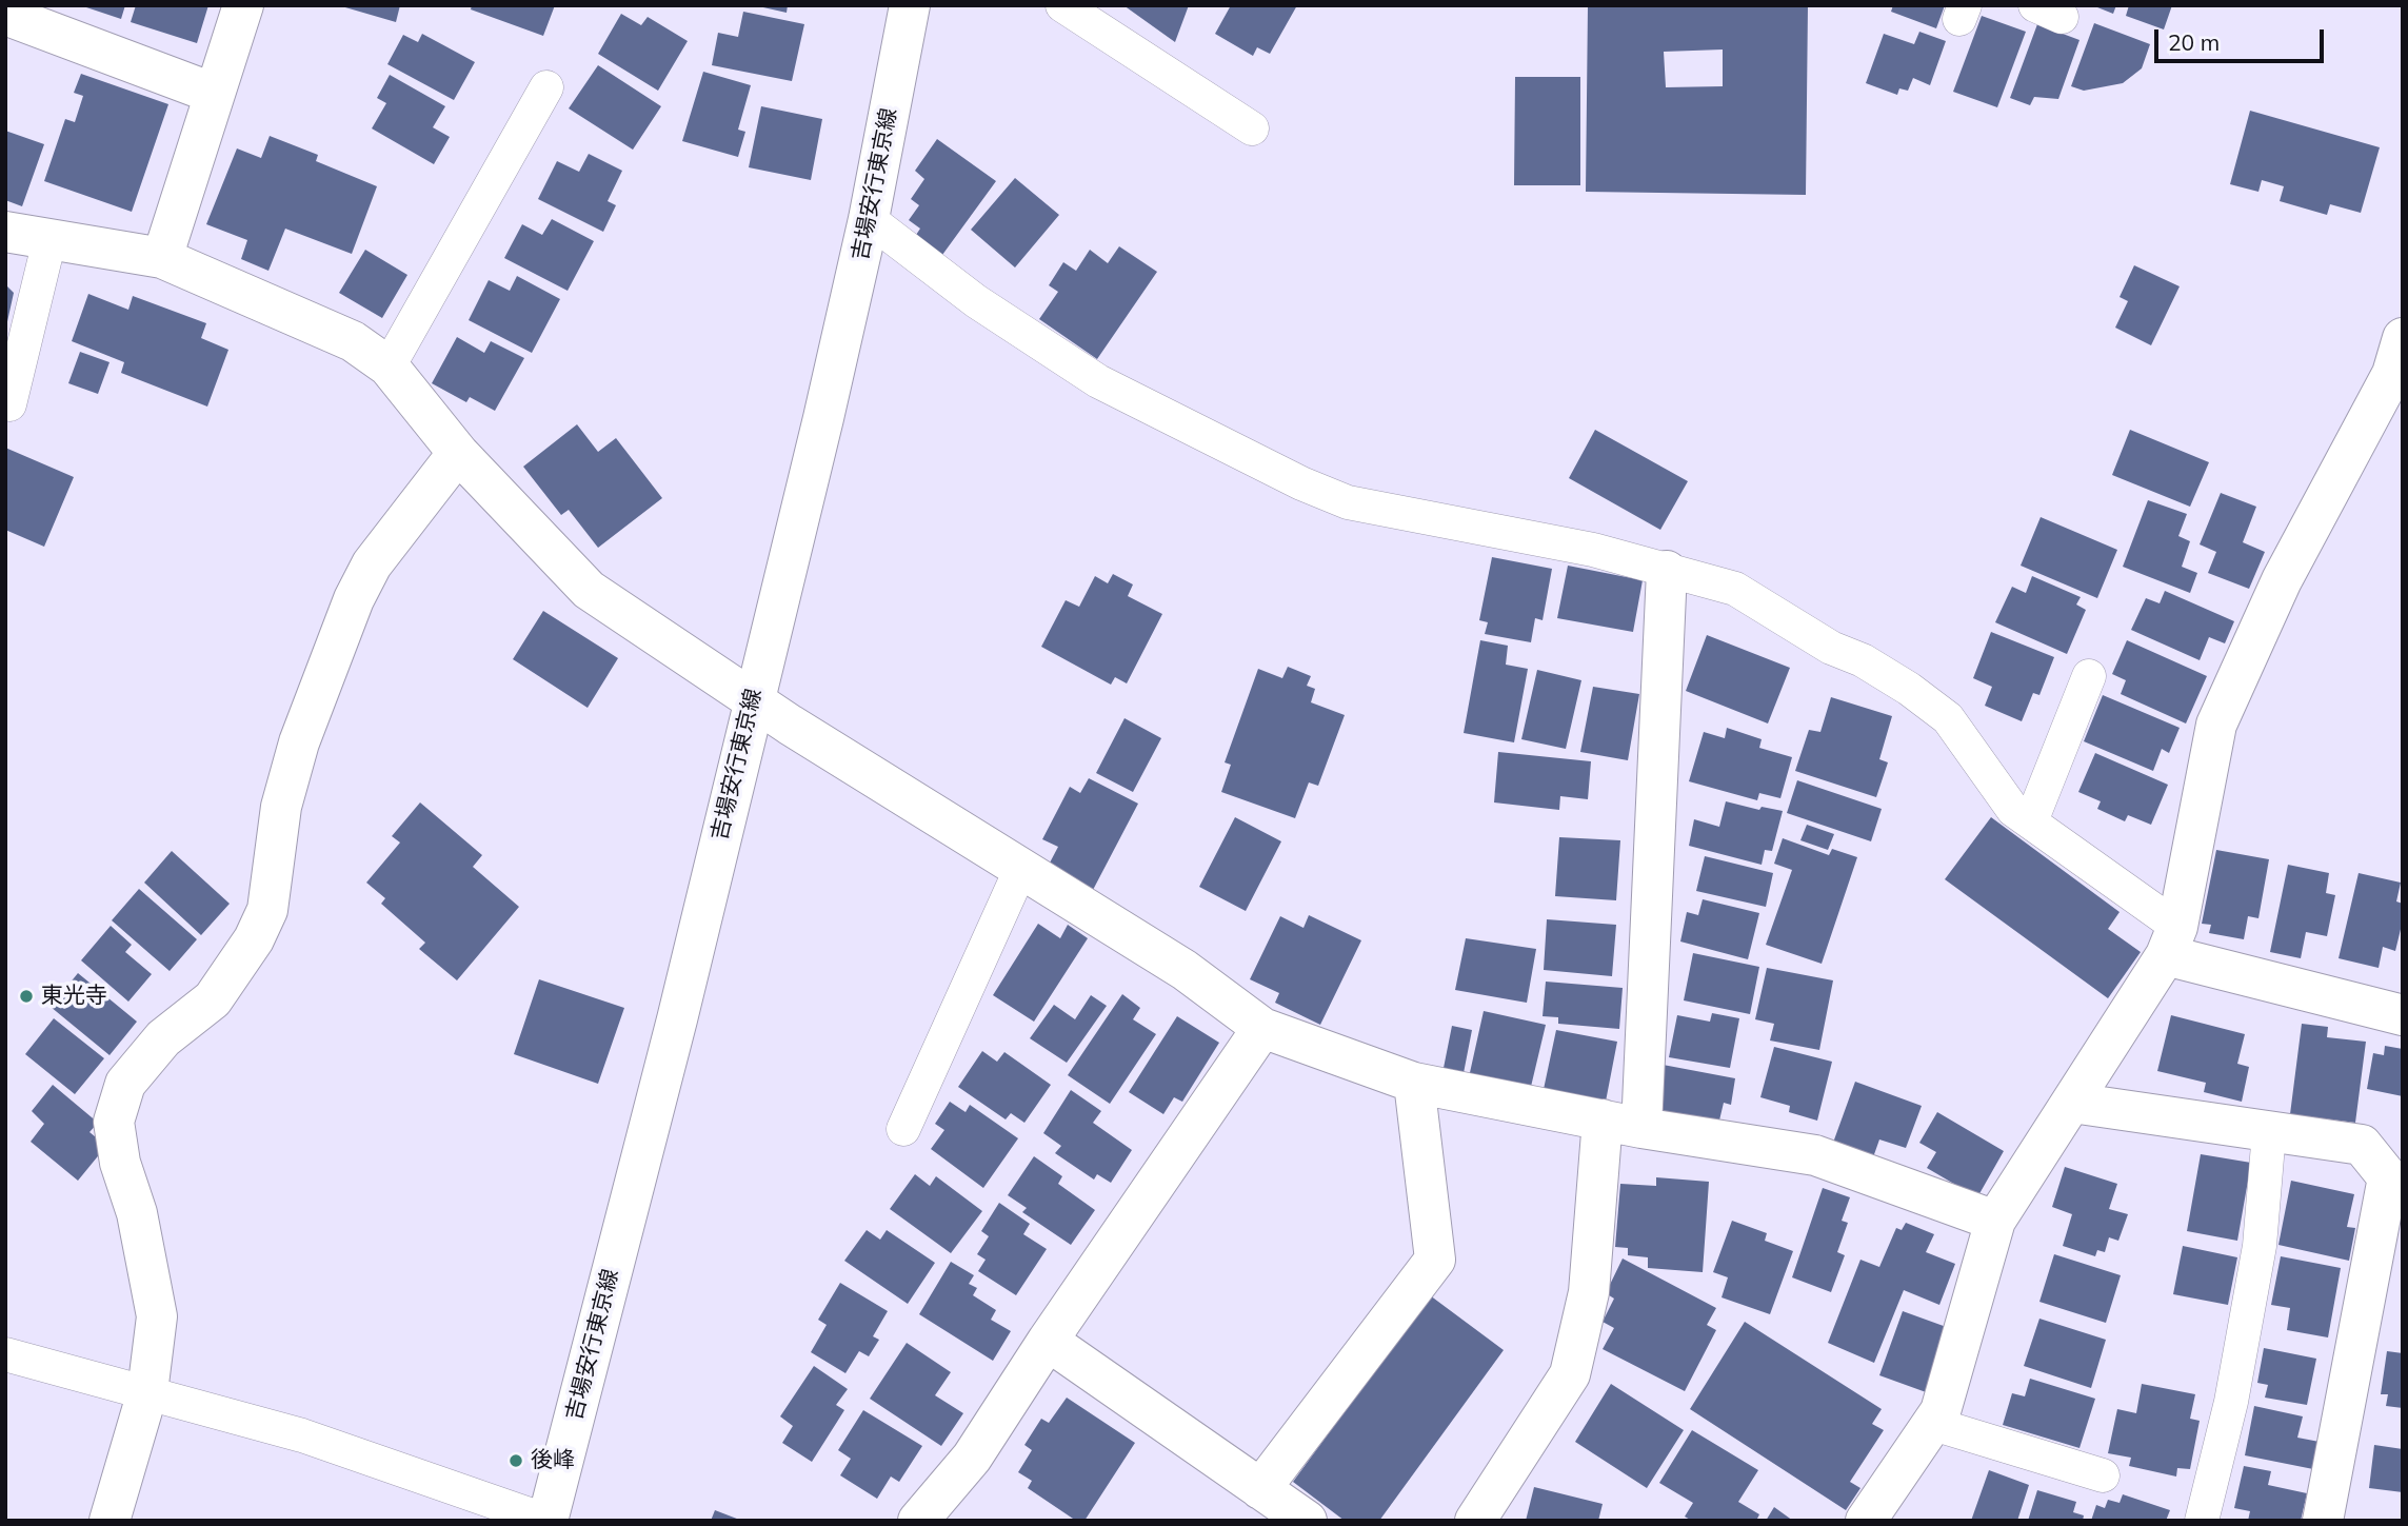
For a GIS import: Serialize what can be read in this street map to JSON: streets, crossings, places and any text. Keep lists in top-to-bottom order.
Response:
{
  "streets": {
    "street": ["吉場安行東京線"]
  },
  "places": ["東光寺", "後峰"],
  "scale_bar": "20 m"
}
